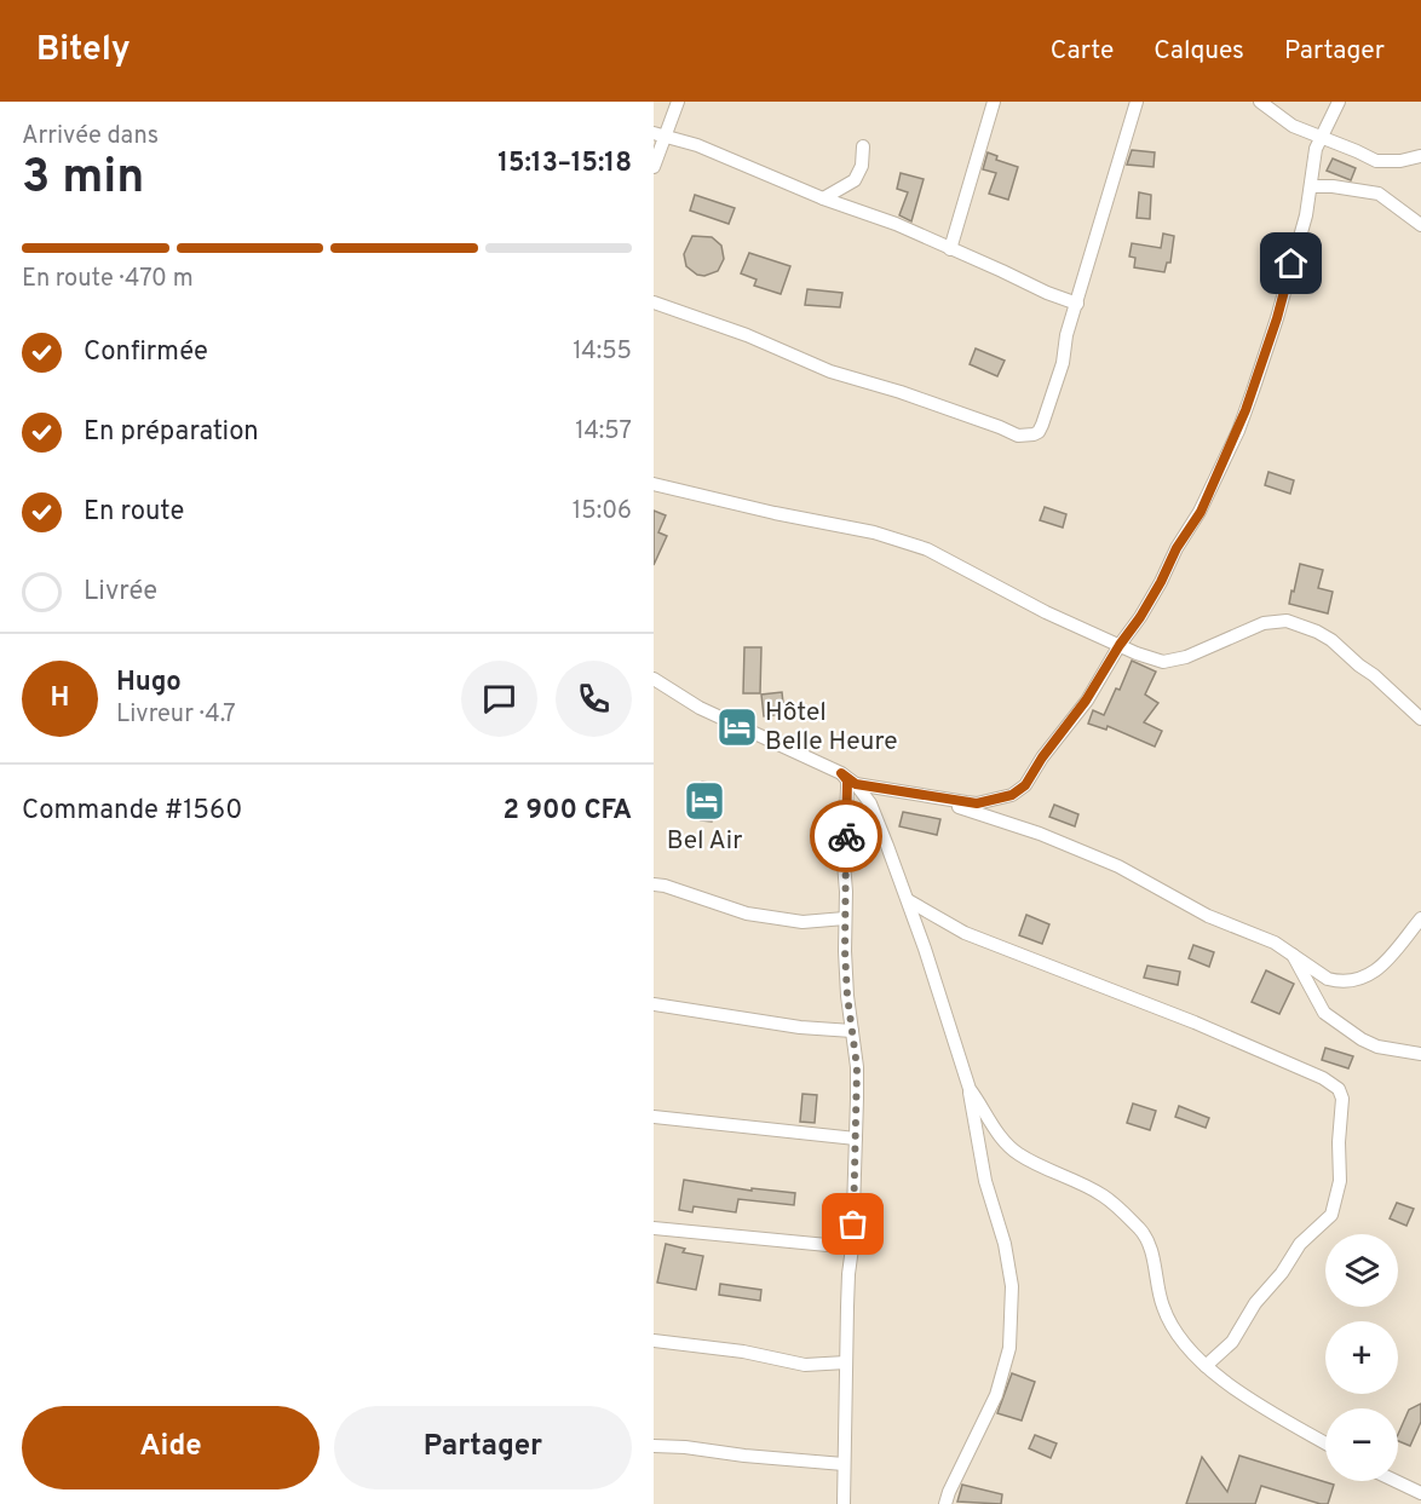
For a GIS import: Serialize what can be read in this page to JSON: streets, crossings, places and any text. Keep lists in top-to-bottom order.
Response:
{
  "places": {
    "hotel": ["Hôtel Belle Heure", "Bel Air"]
  },
  "page": {
    "header": "Bitely",
    "nav": ["Carte", "Calques", "Partager"],
    "heading": ["3 min", "Arrivée dans", "15:13–15:18"],
    "panel": [
      "Hugo",
      "Livreur · 4.7",
      "Commande #1560",
      "2 900 CFA"
    ],
    "bar": "En route · 470 m",
    "list": [
      ["Confirmée", "14:55"],
      ["En préparation", "14:57"],
      ["En route", "15:06"],
      "Livrée"
    ],
    "round": "H",
    "map_buttons": ["+", "−"],
    "buttons": ["Aide", "Partager"]
  }
}
